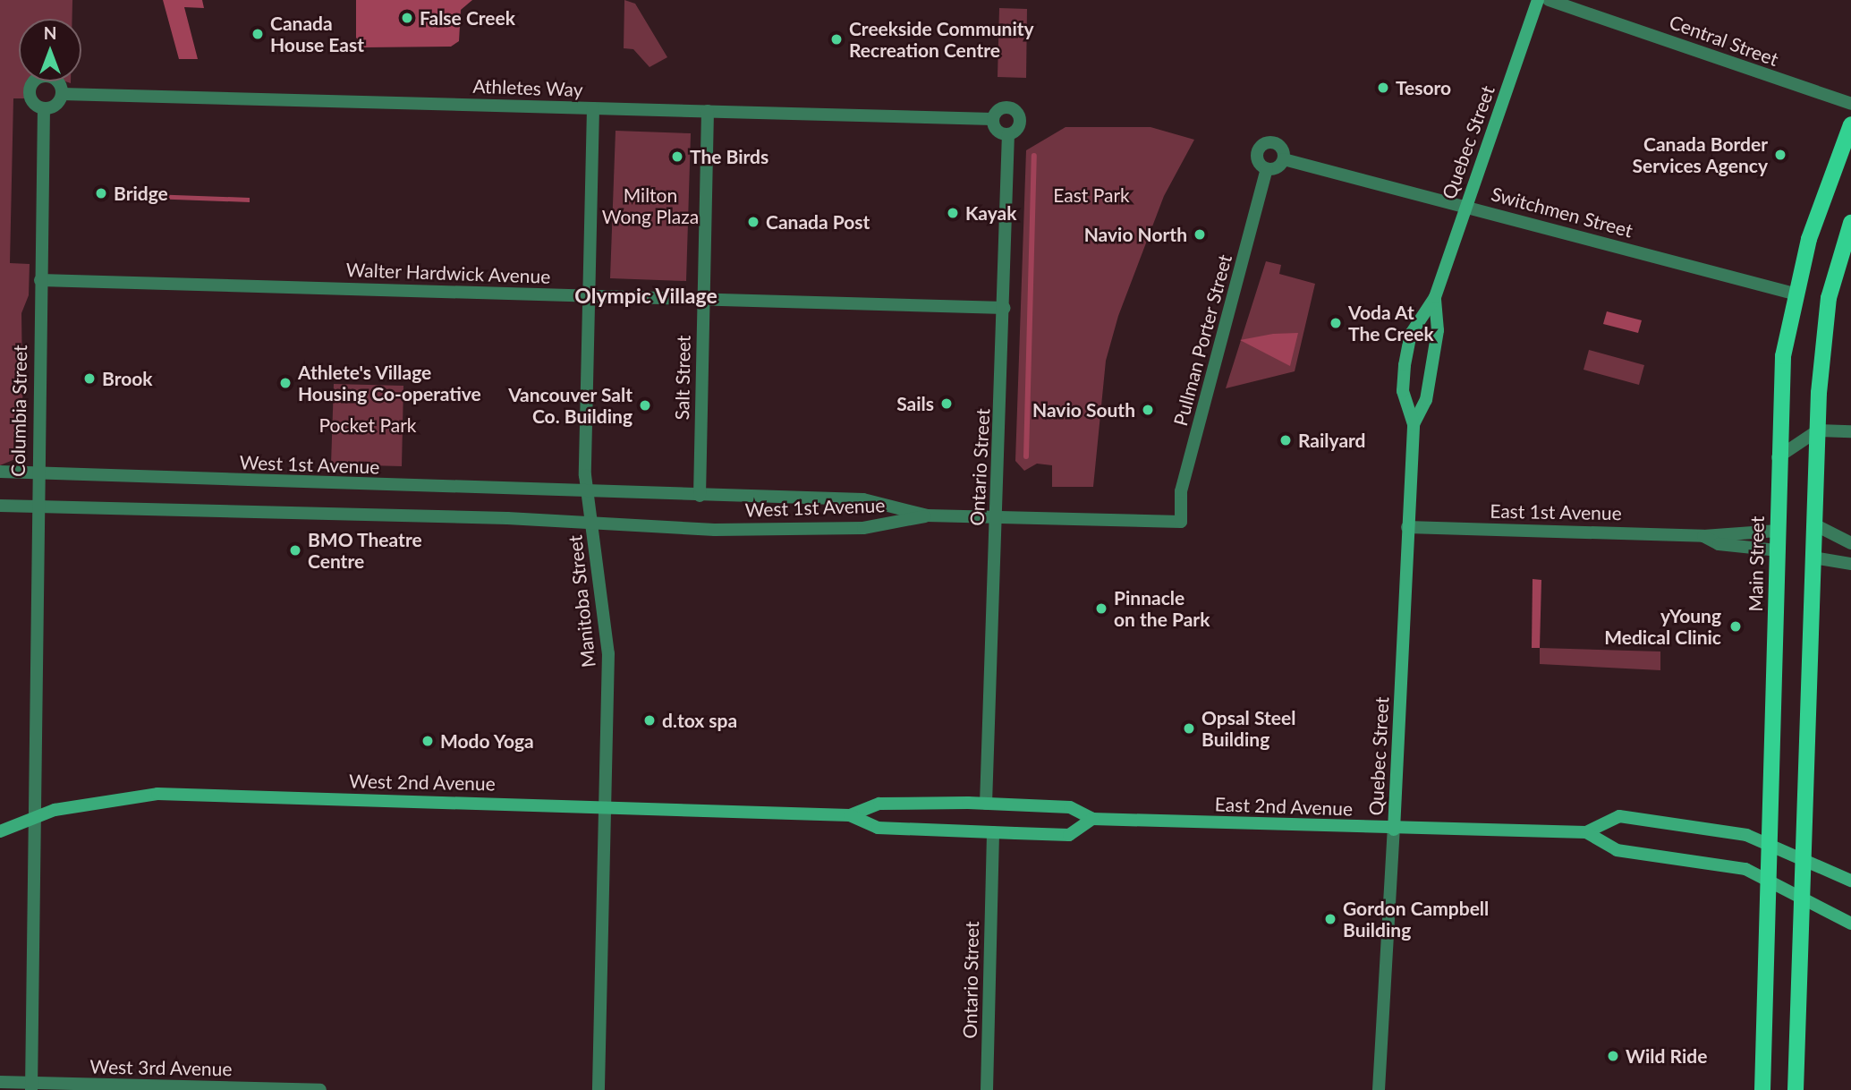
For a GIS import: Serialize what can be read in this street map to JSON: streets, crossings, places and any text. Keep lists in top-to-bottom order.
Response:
{
  "streets": {
    "main road": [
      "Quebec Street",
      "Main Street",
      "West 2nd Avenue",
      "East 2nd Avenue"
    ],
    "street": [
      "Central Street",
      "Athletes Way",
      "Switchmen Street",
      "Walter Hardwick Avenue",
      "Pullman Porter Street",
      "Salt Street",
      "Columbia Street",
      "West 1st Avenue",
      "Ontario Street",
      "East 1st Avenue",
      "Manitoba Street",
      "West 3rd Avenue"
    ]
  },
  "crossings": [
    ["Athletes Way", "Salt Street"],
    ["Athletes Way", "Columbia Street"],
    ["Athletes Way", "Ontario Street"],
    ["Athletes Way", "Manitoba Street"],
    ["Quebec Street", "Switchmen Street"],
    ["Quebec Street", "East 1st Avenue"],
    ["Quebec Street", "East 2nd Avenue"],
    ["Switchmen Street", "Pullman Porter Street"],
    ["Switchmen Street", "Main Street"],
    ["Walter Hardwick Avenue", "Salt Street"],
    ["Walter Hardwick Avenue", "Columbia Street"],
    ["Walter Hardwick Avenue", "Ontario Street"],
    ["Walter Hardwick Avenue", "Manitoba Street"],
    ["Pullman Porter Street", "Ontario Street"],
    ["Salt Street", "West 1st Avenue"],
    ["Columbia Street", "West 1st Avenue"],
    ["Columbia Street", "West 2nd Avenue"],
    ["Columbia Street", "West 3rd Avenue"],
    ["West 1st Avenue", "Manitoba Street"],
    ["Ontario Street", "West 2nd Avenue"],
    ["Ontario Street", "East 2nd Avenue"],
    ["East 1st Avenue", "Main Street"],
    ["Main Street", "East 2nd Avenue"],
    ["Manitoba Street", "West 2nd Avenue"],
    ["West 2nd Avenue", "East 2nd Avenue"]
  ],
  "districts": ["Olympic Village"],
  "parks": ["Milton Wong Plaza", "East Park", "Pocket Park"],
  "places": [
    "False Creek",
    "Canada House East",
    "Creekside Community Recreation Centre",
    "Tesoro",
    "Canada Border Services Agency",
    "The Birds",
    "Bridge",
    "Kayak",
    "Canada Post",
    "Navio North",
    "Voda At The Creek",
    "Brook",
    "Athlete's Village Housing Co-operative",
    "Sails",
    "Vancouver Salt Co. Building",
    "Navio South",
    "Railyard",
    "BMO Theatre Centre",
    "Pinnacle on the Park",
    "yYoung Medical Clinic",
    "d.tox spa",
    "Opsal Steel Building",
    "Modo Yoga",
    "Gordon Campbell Building",
    "Wild Ride"
  ],
  "north": "top"
}
